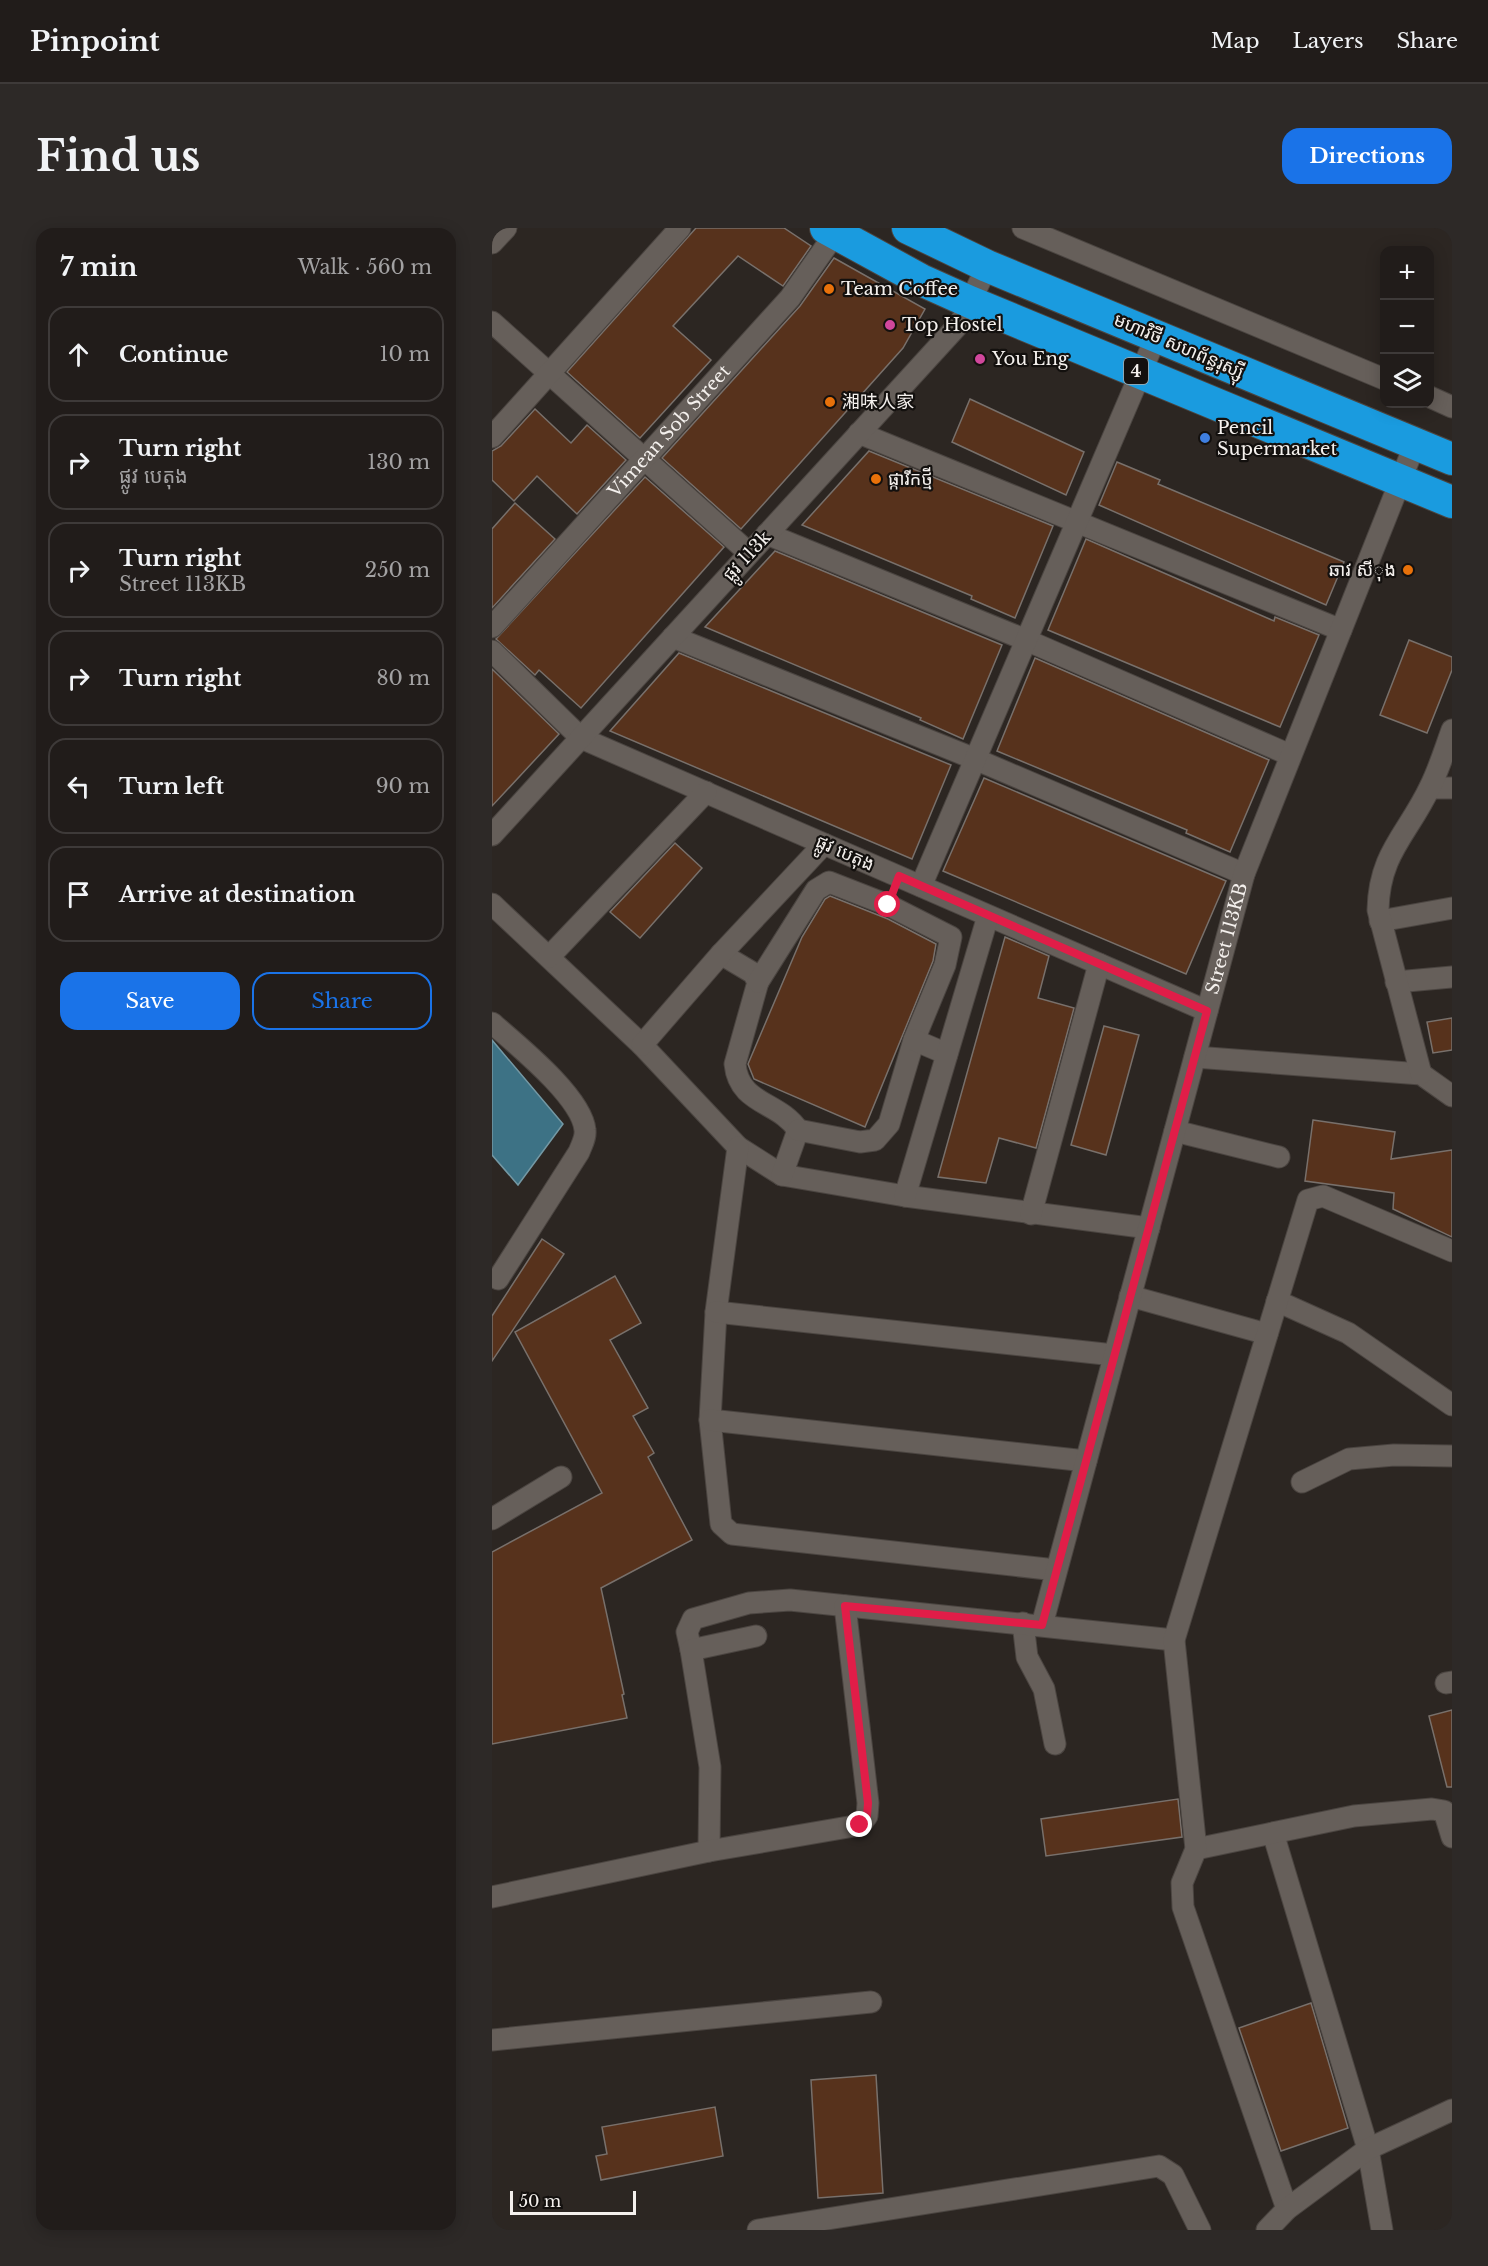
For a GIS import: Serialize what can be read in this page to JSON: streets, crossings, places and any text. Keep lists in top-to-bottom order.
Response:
{
  "streets": {
    "highway": ["មហាវិថី សហព័ន្ធរុស្ស៊ី", "4"],
    "street": [
      "Vimean Sob Street",
      "ផ្លូវ 113k",
      "ផ្លូវ បេតុង",
      "Street 113KB"
    ]
  },
  "crossings": [
    ["មហាវិថី សហព័ន្ធរុស្ស៊ី", "ផ្លូវ 113k"],
    ["មហាវិថី សហព័ន្ធរុស្ស៊ី", "Street 113KB"],
    ["4", "Vimean Sob Street"],
    ["4", "ផ្លូវ 113k"],
    ["4", "Street 113KB"],
    ["ផ្លូវ 113k", "ផ្លូវ បេតុង"],
    ["ផ្លូវ បេតុង", "Street 113KB"]
  ],
  "places": [
    "Team Coffee",
    "Top Hostel",
    "You Eng",
    "湘味人家",
    "Pencil Supermarket",
    "ផ្ការីកថ្មី",
    "ឆាវ សីុង"
  ],
  "scale_bar": "50 m",
  "page": {
    "header": "Pinpoint",
    "nav": ["Map", "Layers", "Share"],
    "buttons": [
      "Directions",
      ["Save", "Share"]
    ],
    "title": "Find us",
    "heading": ["7 min", "Walk · 560 m"],
    "map_buttons": ["+", "−"],
    "list": [
      ["Continue", "10 m"],
      ["Turn right", "ផ្លូវ បេតុង", "130 m"],
      ["Turn right", "Street 113KB", "250 m"],
      ["Turn right", "80 m"],
      ["Turn left", "90 m"],
      "Arrive at destination"
    ],
    "scale": "50 m"
  }
}
